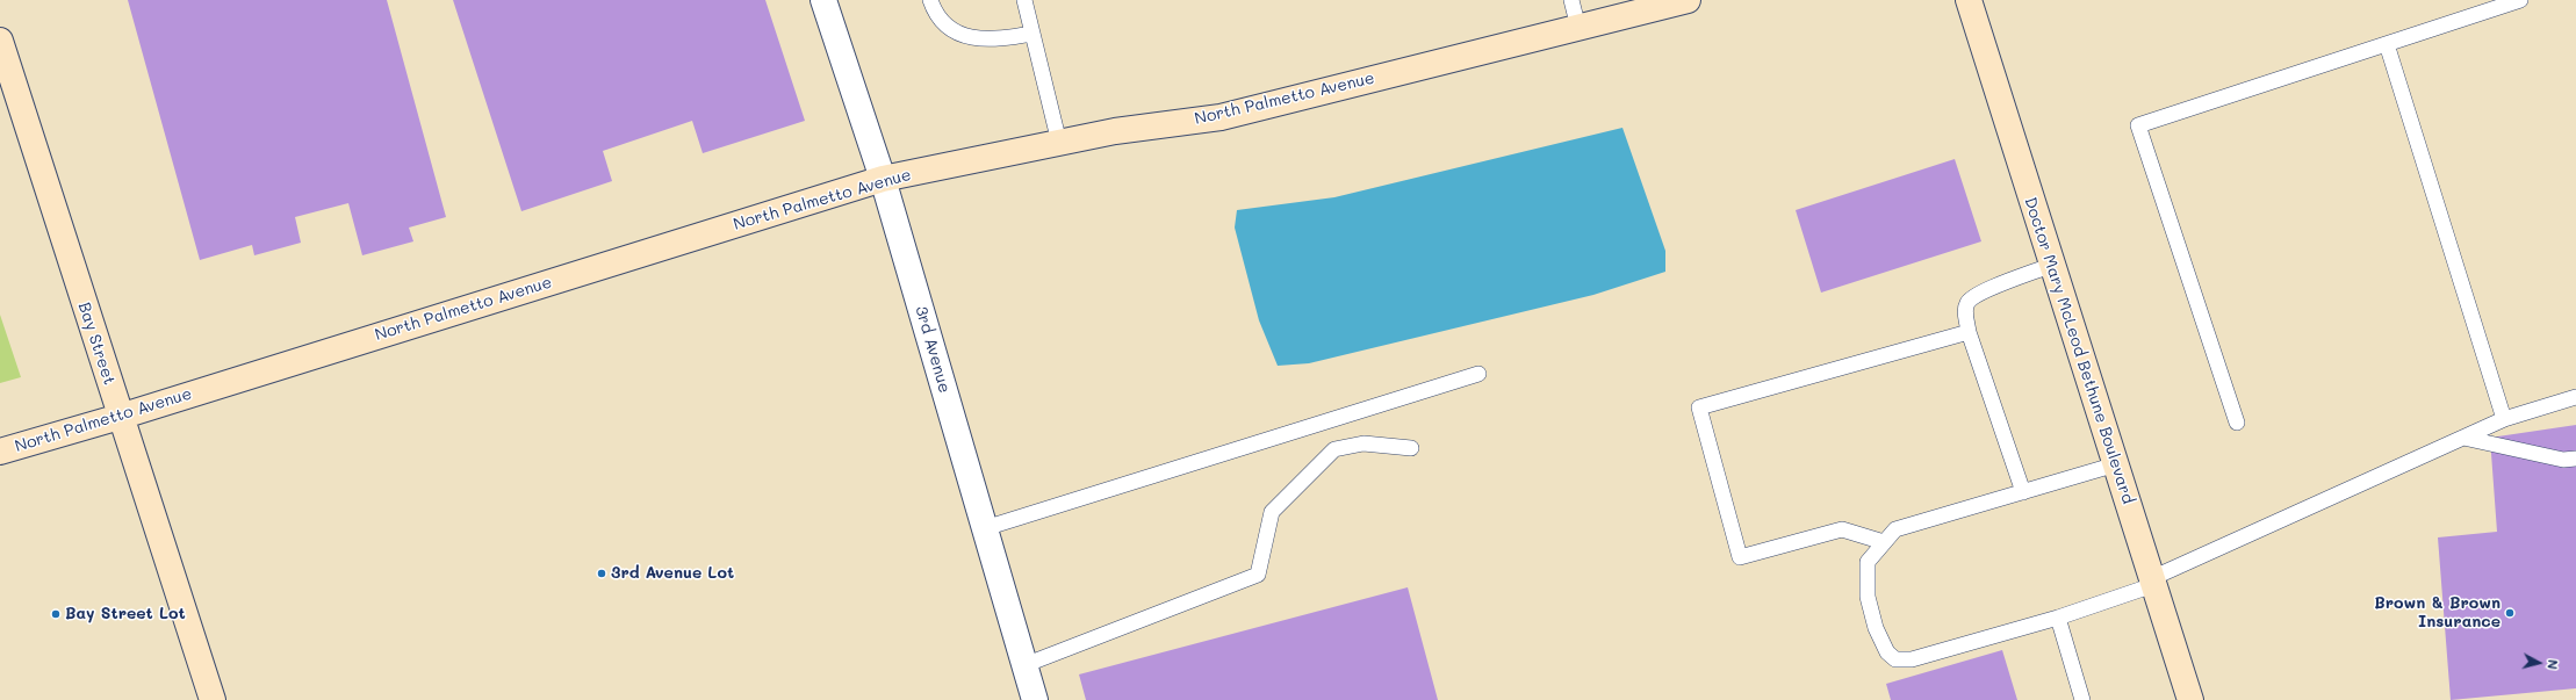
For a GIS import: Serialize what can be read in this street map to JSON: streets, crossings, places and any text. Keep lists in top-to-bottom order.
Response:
{
  "streets": {
    "street": [
      "North Palmetto Avenue",
      "Bay Street",
      "3rd Avenue",
      "Doctor Mary McLeod Bethune Boulevard"
    ]
  },
  "crossings": [
    ["North Palmetto Avenue", "Bay Street"],
    ["North Palmetto Avenue", "3rd Avenue"]
  ],
  "places": ["3rd Avenue Lot", "Brown & Brown Insurance", "Bay Street Lot"],
  "north": "right"
}
